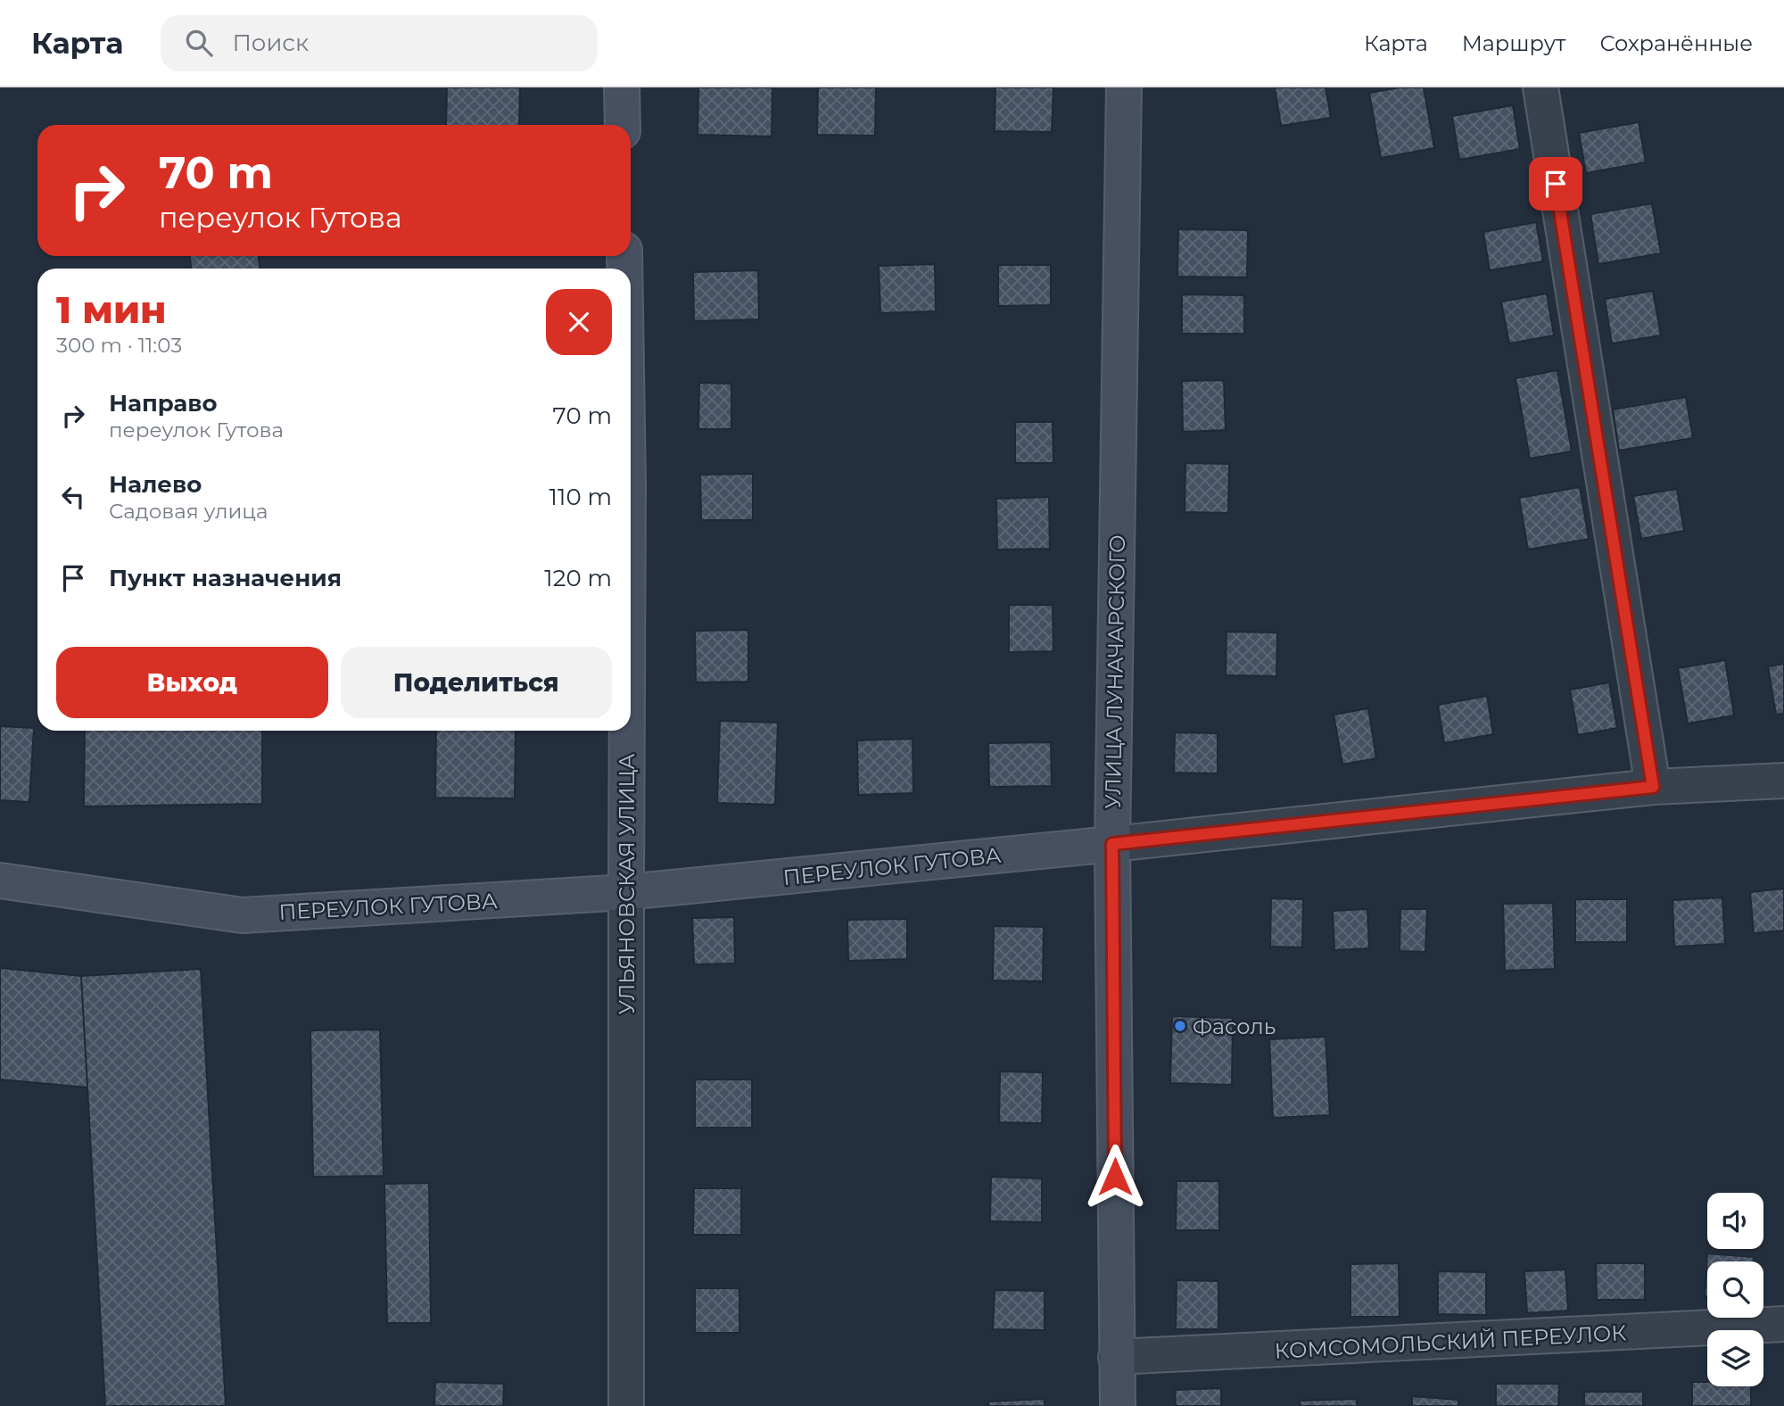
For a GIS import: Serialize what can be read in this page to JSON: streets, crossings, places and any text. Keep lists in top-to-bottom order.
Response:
{
  "streets": {
    "street": [
      "УЛИЦА ЛУНАЧАРСКОГО",
      "ПЕРЕУЛОК ГУТОВА",
      "УЛЬЯНОВСКАЯ УЛИЦА",
      "КОМСОМОЛЬСКИЙ ПЕРЕУЛОК"
    ]
  },
  "crossings": [
    ["УЛИЦА ЛУНАЧАРСКОГО", "ПЕРЕУЛОК ГУТОВА"],
    ["УЛИЦА ЛУНАЧАРСКОГО", "КОМСОМОЛЬСКИЙ ПЕРЕУЛОК"],
    ["ПЕРЕУЛОК ГУТОВА", "УЛЬЯНОВСКАЯ УЛИЦА"]
  ],
  "places": ["Фасоль"],
  "page": {
    "header": "Карта",
    "search": "Поиск",
    "nav": ["Карта", "Маршрут", "Сохранённые"],
    "turn": ["70 m", "переулок Гутова"],
    "heading": ["1 мин", "300 m · 11:03"],
    "list": [
      {
        "name": "Направо",
        "note": "переулок Гутова",
        "value": "70 m"
      },
      {
        "name": "Налево",
        "note": "Садовая улица",
        "value": "110 m"
      },
      {
        "name": "Пункт назначения",
        "value": "120 m"
      }
    ],
    "buttons": ["Выход", "Поделиться"]
  }
}
